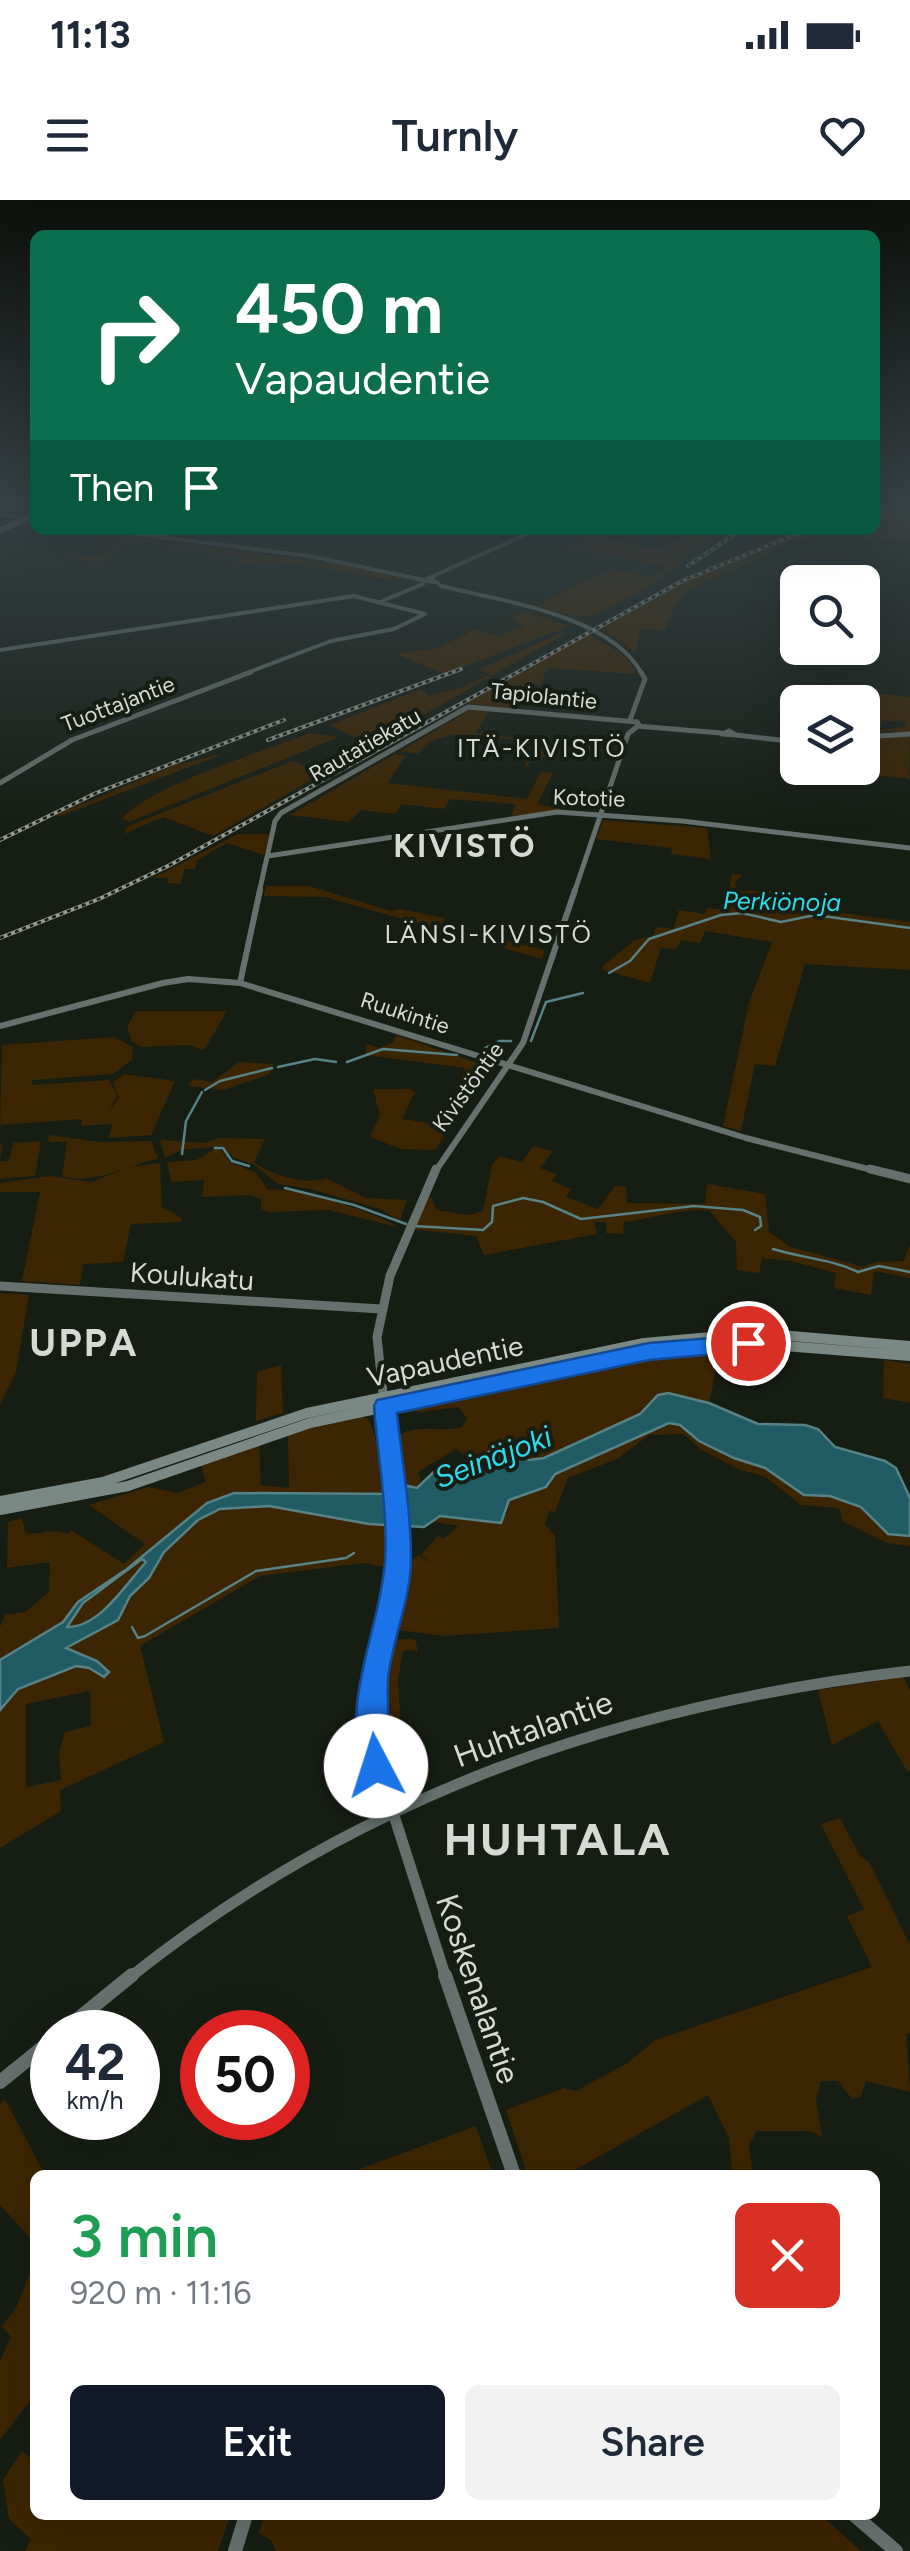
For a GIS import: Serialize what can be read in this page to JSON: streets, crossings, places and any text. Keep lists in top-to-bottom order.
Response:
{
  "streets": {
    "main road": ["Vapaudentie"],
    "street": [
      "Tapiolantie",
      "Tuottajantie",
      "Rautatiekatu",
      "Kototie",
      "Ruukintie",
      "Kivistöntie",
      "Koulukatu",
      "Huhtalantie",
      "Koskenalantie"
    ]
  },
  "crossings": [
    ["Tapiolantie", "Rautatiekatu"],
    ["Tapiolantie", "Kivistöntie"],
    ["Kototie", "Kivistöntie"],
    ["Ruukintie", "Kivistöntie"],
    ["Kivistöntie", "Koulukatu"],
    ["Kivistöntie", "Vapaudentie"],
    ["Kivistöntie", "Koskenalantie"],
    ["Vapaudentie", "Koskenalantie"],
    ["Huhtalantie", "Koskenalantie"]
  ],
  "districts": [
    "ITÄ-KIVISTÖ",
    "KIVISTÖ",
    "LÄNSI-KIVISTÖ",
    "UPPA",
    "HUHTALA"
  ],
  "water": ["Perkiönoja", "Seinäjoki"],
  "page": {
    "status": "11:13",
    "header": "Turnly",
    "turn": ["450 m", "Vapaudentie"],
    "then": "Then",
    "speed": "42 km/h",
    "limit": "50",
    "heading": ["3 min", "920 m · 11:16"],
    "buttons": ["Exit", "Share"]
  }
}
